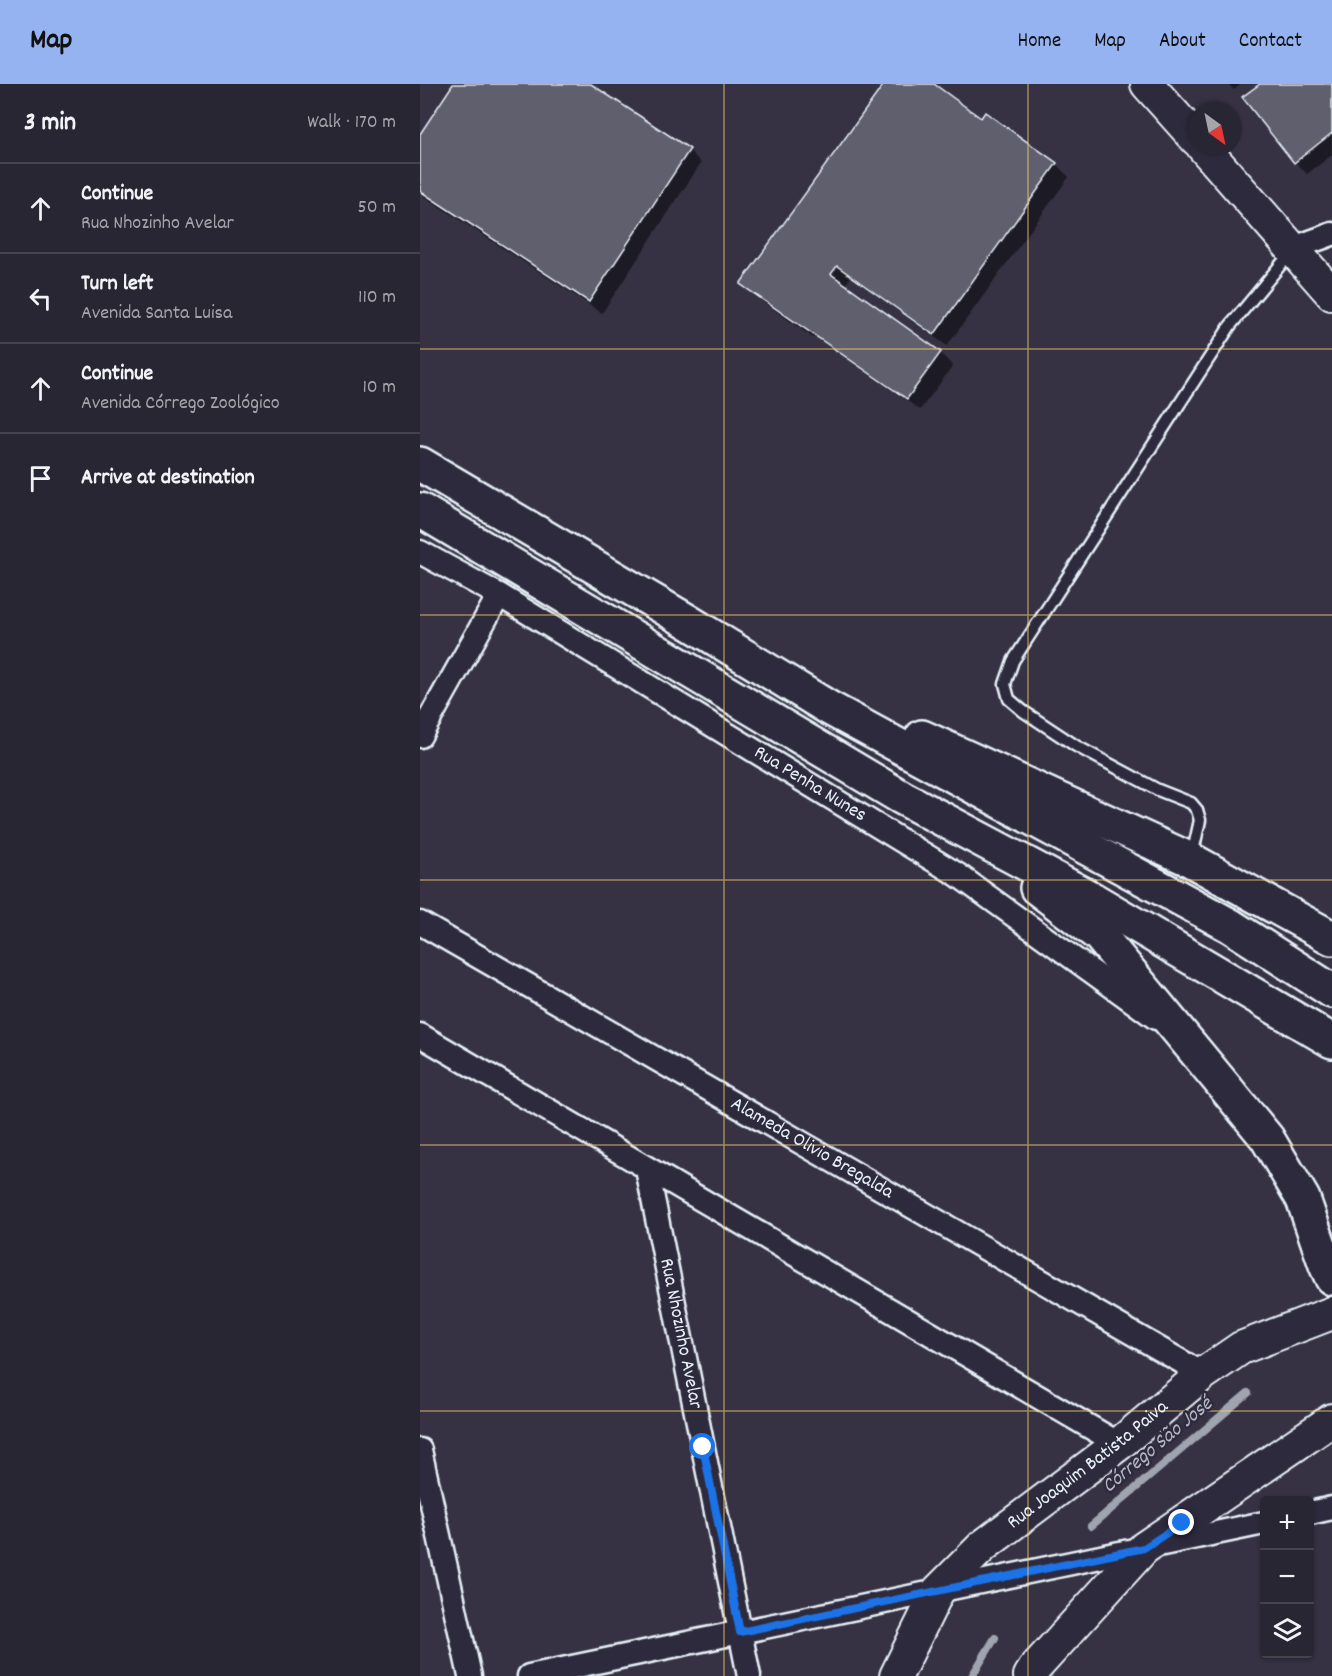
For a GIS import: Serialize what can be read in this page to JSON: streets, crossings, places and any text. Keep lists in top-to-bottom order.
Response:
{
  "streets": {
    "main road": ["Rua Joaquim Batista Paiva"],
    "street": ["Rua Penha Nunes", "Alameda Olivio Bregalda", "Rua Nhozinho Avelar"]
  },
  "crossings": [
    ["Alameda Olivio Bregalda", "Rua Joaquim Batista Paiva"]
  ],
  "water": ["Córrego São José"],
  "north": "bottom right",
  "page": {
    "header": "Map",
    "nav": [
      "Home",
      "Map",
      "About",
      "Contact"
    ],
    "heading": ["3 min", "Walk · 170 m"],
    "list": [
      ["Continue", "Rua Nhozinho Avelar", "50 m"],
      ["Turn left", "Avenida Santa Luisa", "110 m"],
      ["Continue", "Avenida Córrego Zoológico", "10 m"],
      "Arrive at destination"
    ],
    "map_buttons": ["+", "−"]
  }
}
